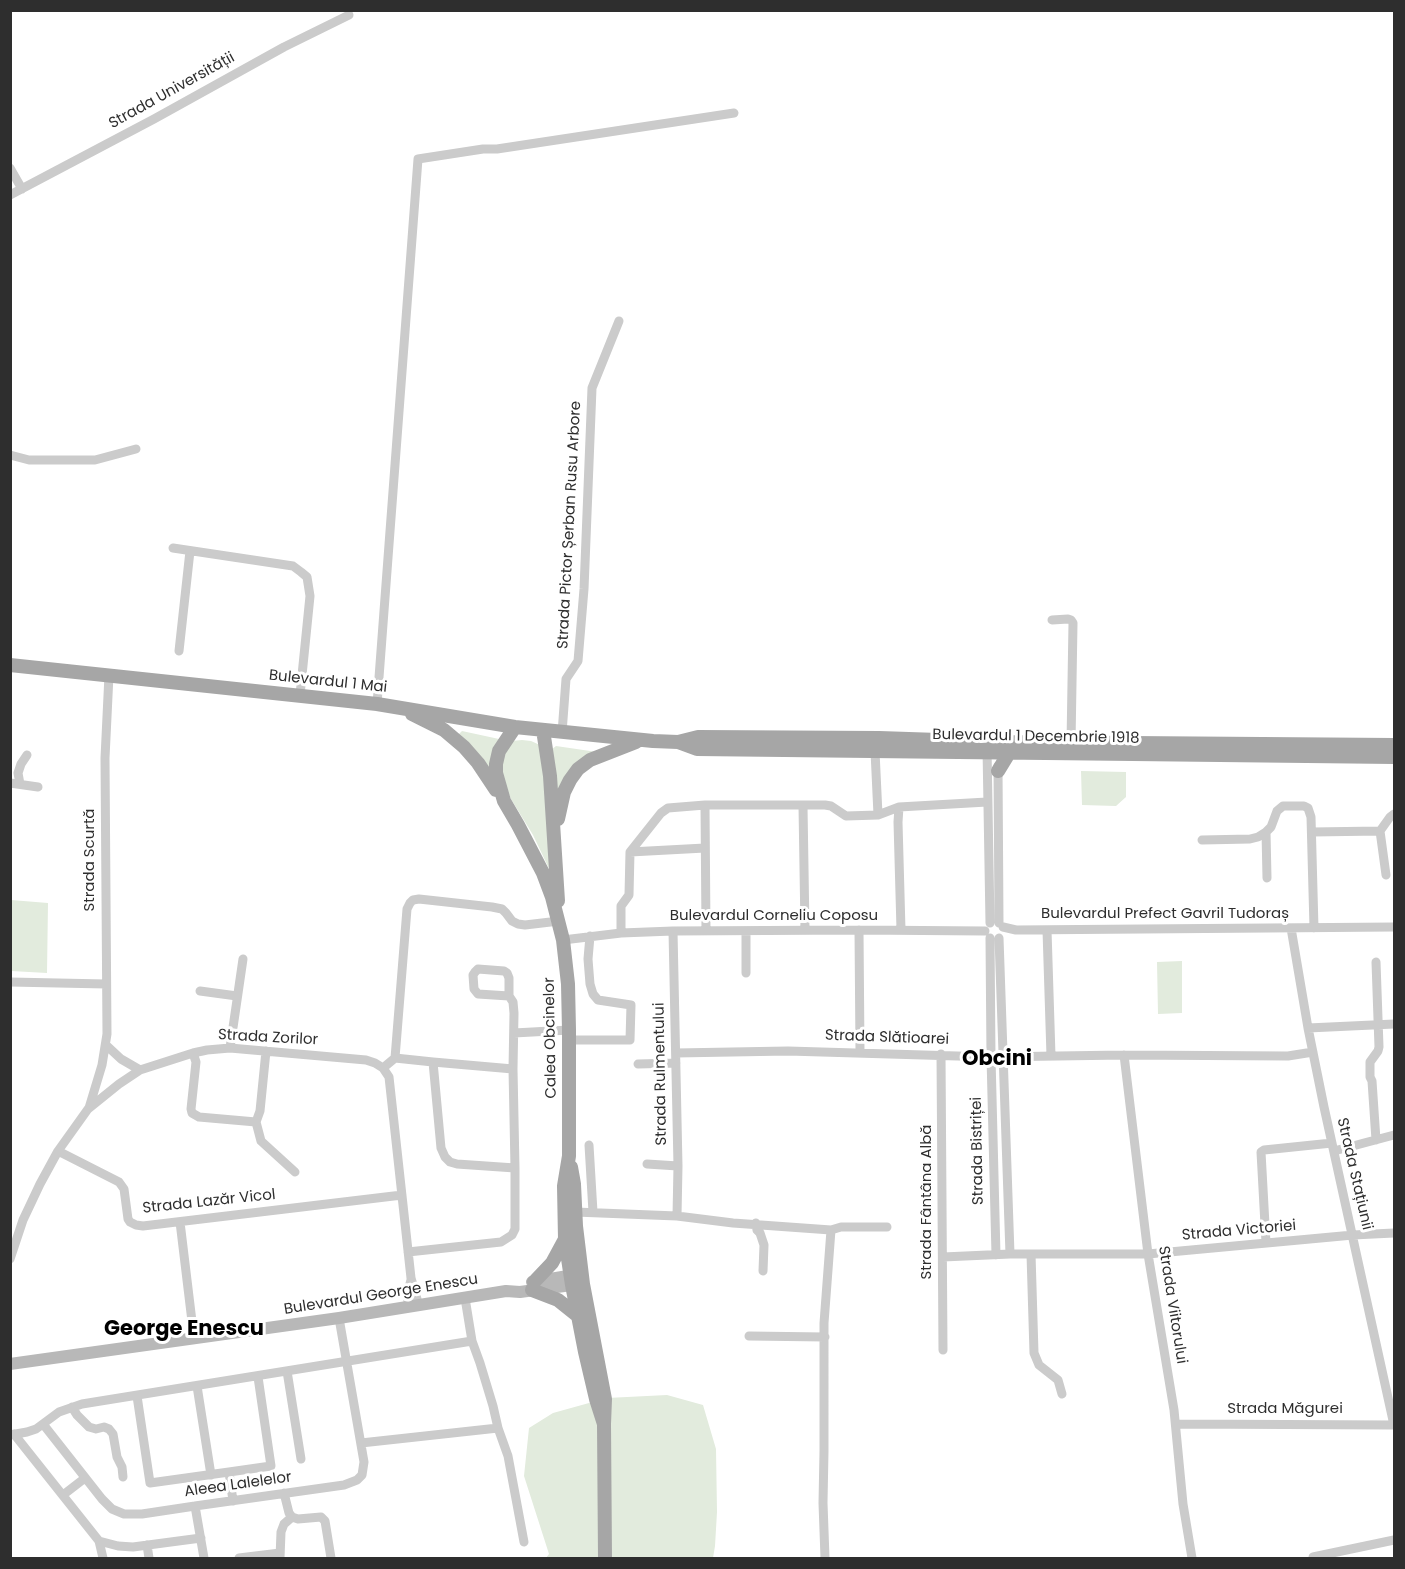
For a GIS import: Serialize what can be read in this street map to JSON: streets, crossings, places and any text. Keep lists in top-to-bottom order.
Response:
{
  "streets": {
    "main road": [
      "Bulevardul 1 Mai",
      "Bulevardul 1 Decembrie 1918",
      "Calea Obcinelor",
      "Bulevardul George Enescu"
    ],
    "street": [
      "Strada Universității",
      "Strada Pictor Șerban Rusu Arbore",
      "Strada Scurtă",
      "Bulevardul Prefect Gavril Tudoraș",
      "Bulevardul Corneliu Coposu",
      "Strada Zorilor",
      "Strada Slătioarei",
      "Strada Rulmentului",
      "Strada Bistriței",
      "Strada Stațiunii",
      "Strada Lazăr Vicol",
      "Strada Fântâna Albă",
      "Strada Victoriei",
      "Strada Viitorului",
      "Strada Măgurei",
      "Aleea Lalelelor"
    ]
  },
  "crossings": [
    ["Strada Pictor Șerban Rusu Arbore", "Bulevardul 1 Mai"],
    ["Bulevardul 1 Mai", "Bulevardul 1 Decembrie 1918"],
    ["Bulevardul 1 Mai", "Strada Scurtă"],
    ["Bulevardul 1 Mai", "Calea Obcinelor"],
    ["Bulevardul 1 Decembrie 1918", "Strada Bistriței"],
    ["Strada Scurtă", "Strada Zorilor"],
    ["Bulevardul Prefect Gavril Tudoraș", "Bulevardul Corneliu Coposu"],
    ["Bulevardul Prefect Gavril Tudoraș", "Strada Bistriței"],
    ["Bulevardul Prefect Gavril Tudoraș", "Strada Stațiunii"],
    ["Bulevardul Corneliu Coposu", "Calea Obcinelor"],
    ["Bulevardul Corneliu Coposu", "Strada Rulmentului"],
    ["Bulevardul Corneliu Coposu", "Strada Bistriței"],
    ["Strada Zorilor", "Strada Lazăr Vicol"],
    ["Calea Obcinelor", "Bulevardul George Enescu"],
    ["Strada Slătioarei", "Strada Rulmentului"],
    ["Strada Slătioarei", "Strada Bistriței"],
    ["Strada Slătioarei", "Strada Stațiunii"],
    ["Strada Slătioarei", "Strada Fântâna Albă"],
    ["Strada Slătioarei", "Strada Viitorului"],
    ["Strada Bistriței", "Strada Victoriei"],
    ["Strada Stațiunii", "Strada Victoriei"],
    ["Strada Stațiunii", "Strada Măgurei"],
    ["Strada Fântâna Albă", "Strada Victoriei"],
    ["Strada Victoriei", "Strada Viitorului"],
    ["Bulevardul George Enescu", "Aleea Lalelelor"],
    ["Strada Viitorului", "Strada Măgurei"]
  ],
  "districts": ["Obcini", "George Enescu"]
}
